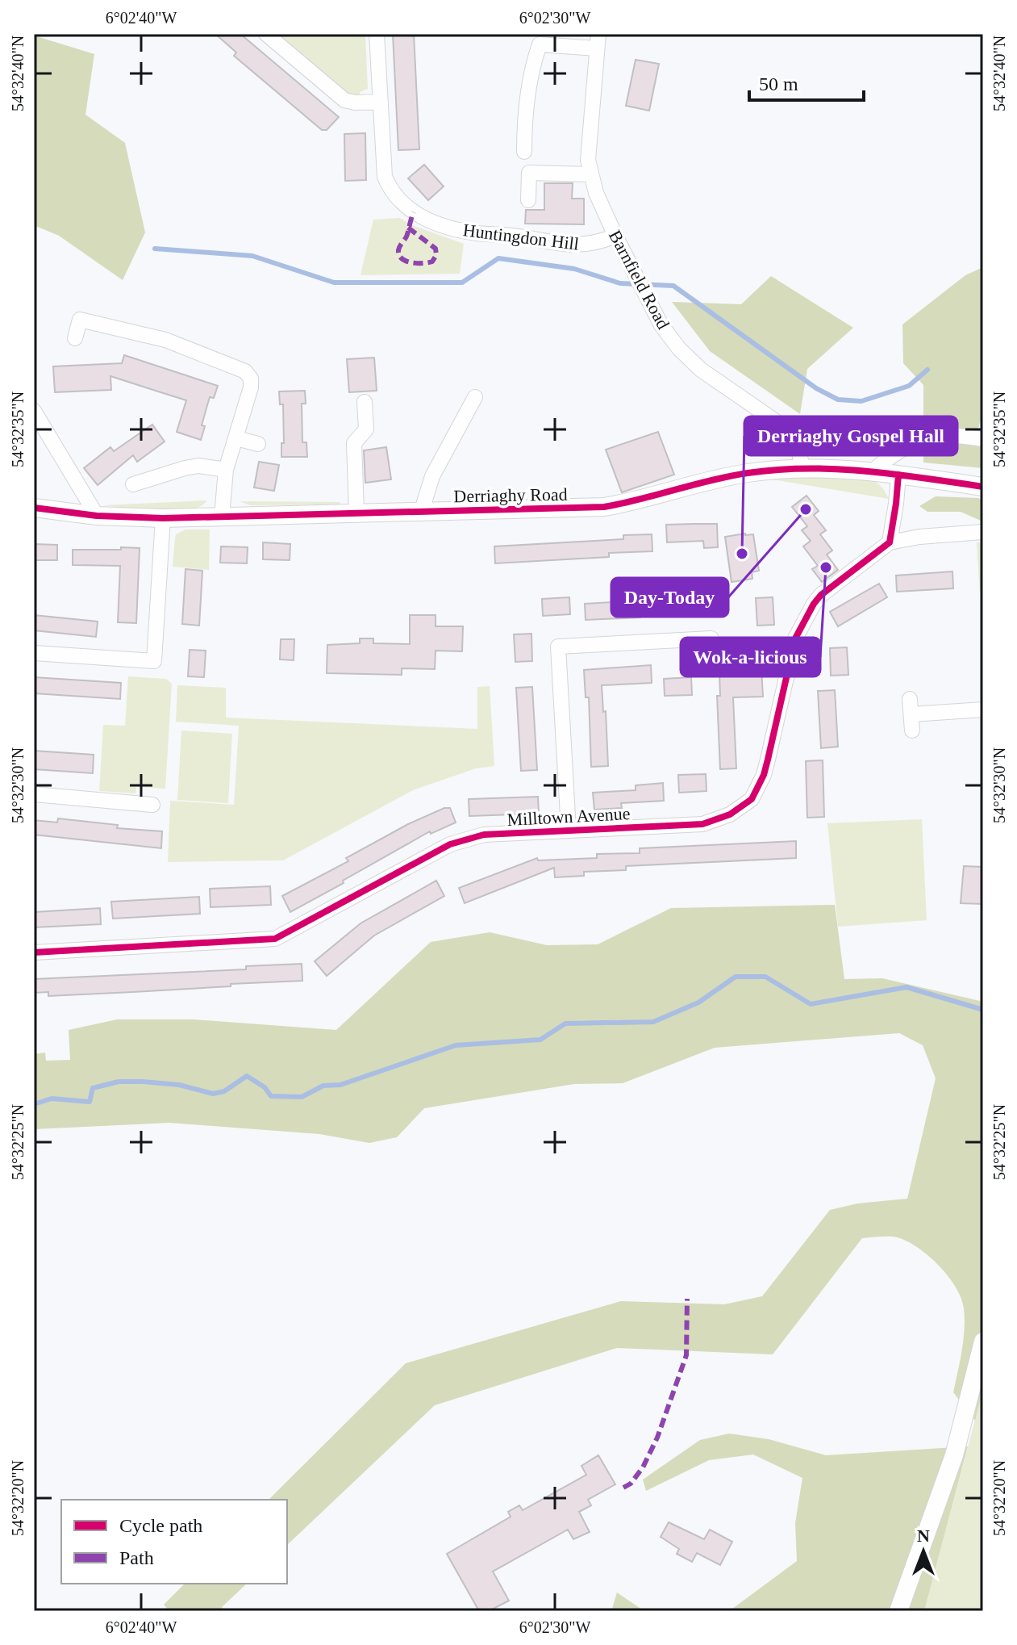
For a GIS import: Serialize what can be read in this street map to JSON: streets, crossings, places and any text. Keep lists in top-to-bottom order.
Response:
{
  "streets": {
    "street": [
      "Huntingdon Hill",
      "Barnfield Road",
      "Derriaghy Road",
      "Milltown Avenue"
    ]
  },
  "crossings": [
    ["Huntingdon Hill", "Barnfield Road"],
    ["Barnfield Road", "Derriaghy Road"]
  ],
  "places": ["Day-Today", "Derriaghy Gospel Hall", "Wok-a-licious"],
  "legend": ["Cycle path", "Path"],
  "scale_bar": "50 m",
  "north": "top",
  "coordinates": [
    "6°02'40\"W",
    "6°02'30\"W",
    "54°32'40\"N",
    "54°32'35\"N",
    "54°32'30\"N",
    "54°32'25\"N",
    "54°32'20\"N"
  ]
}
